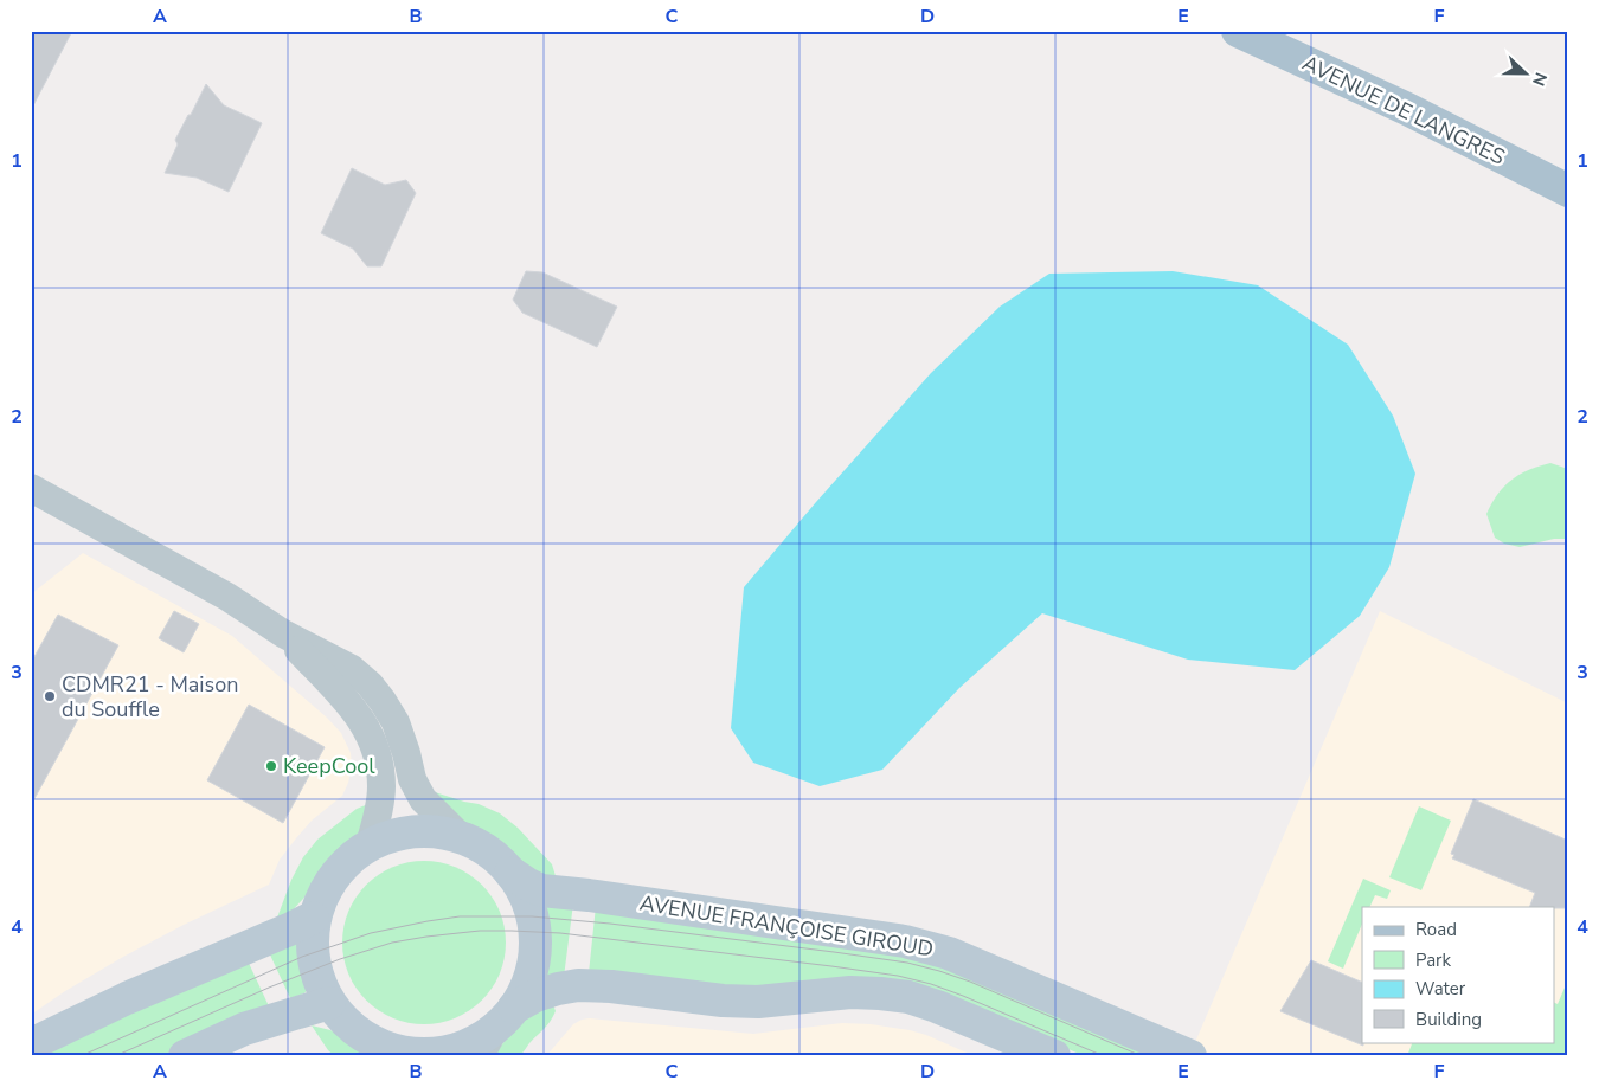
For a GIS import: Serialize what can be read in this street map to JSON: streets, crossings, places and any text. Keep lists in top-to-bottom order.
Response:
{
  "streets": {
    "main road": ["AVENUE DE LANGRES"],
    "street": ["AVENUE FRANÇOISE GIROUD"]
  },
  "places": ["CDMR21 - Maison du Souffle", "KeepCool"],
  "legend": [
    "Road",
    "Park",
    "Water",
    "Building"
  ],
  "north": "right",
  "grid": {
    "columns": [
      "A",
      "B",
      "C",
      "D",
      "E",
      "F"
    ],
    "rows": [
      "1",
      "2",
      "3",
      "4"
    ]
  }
}
